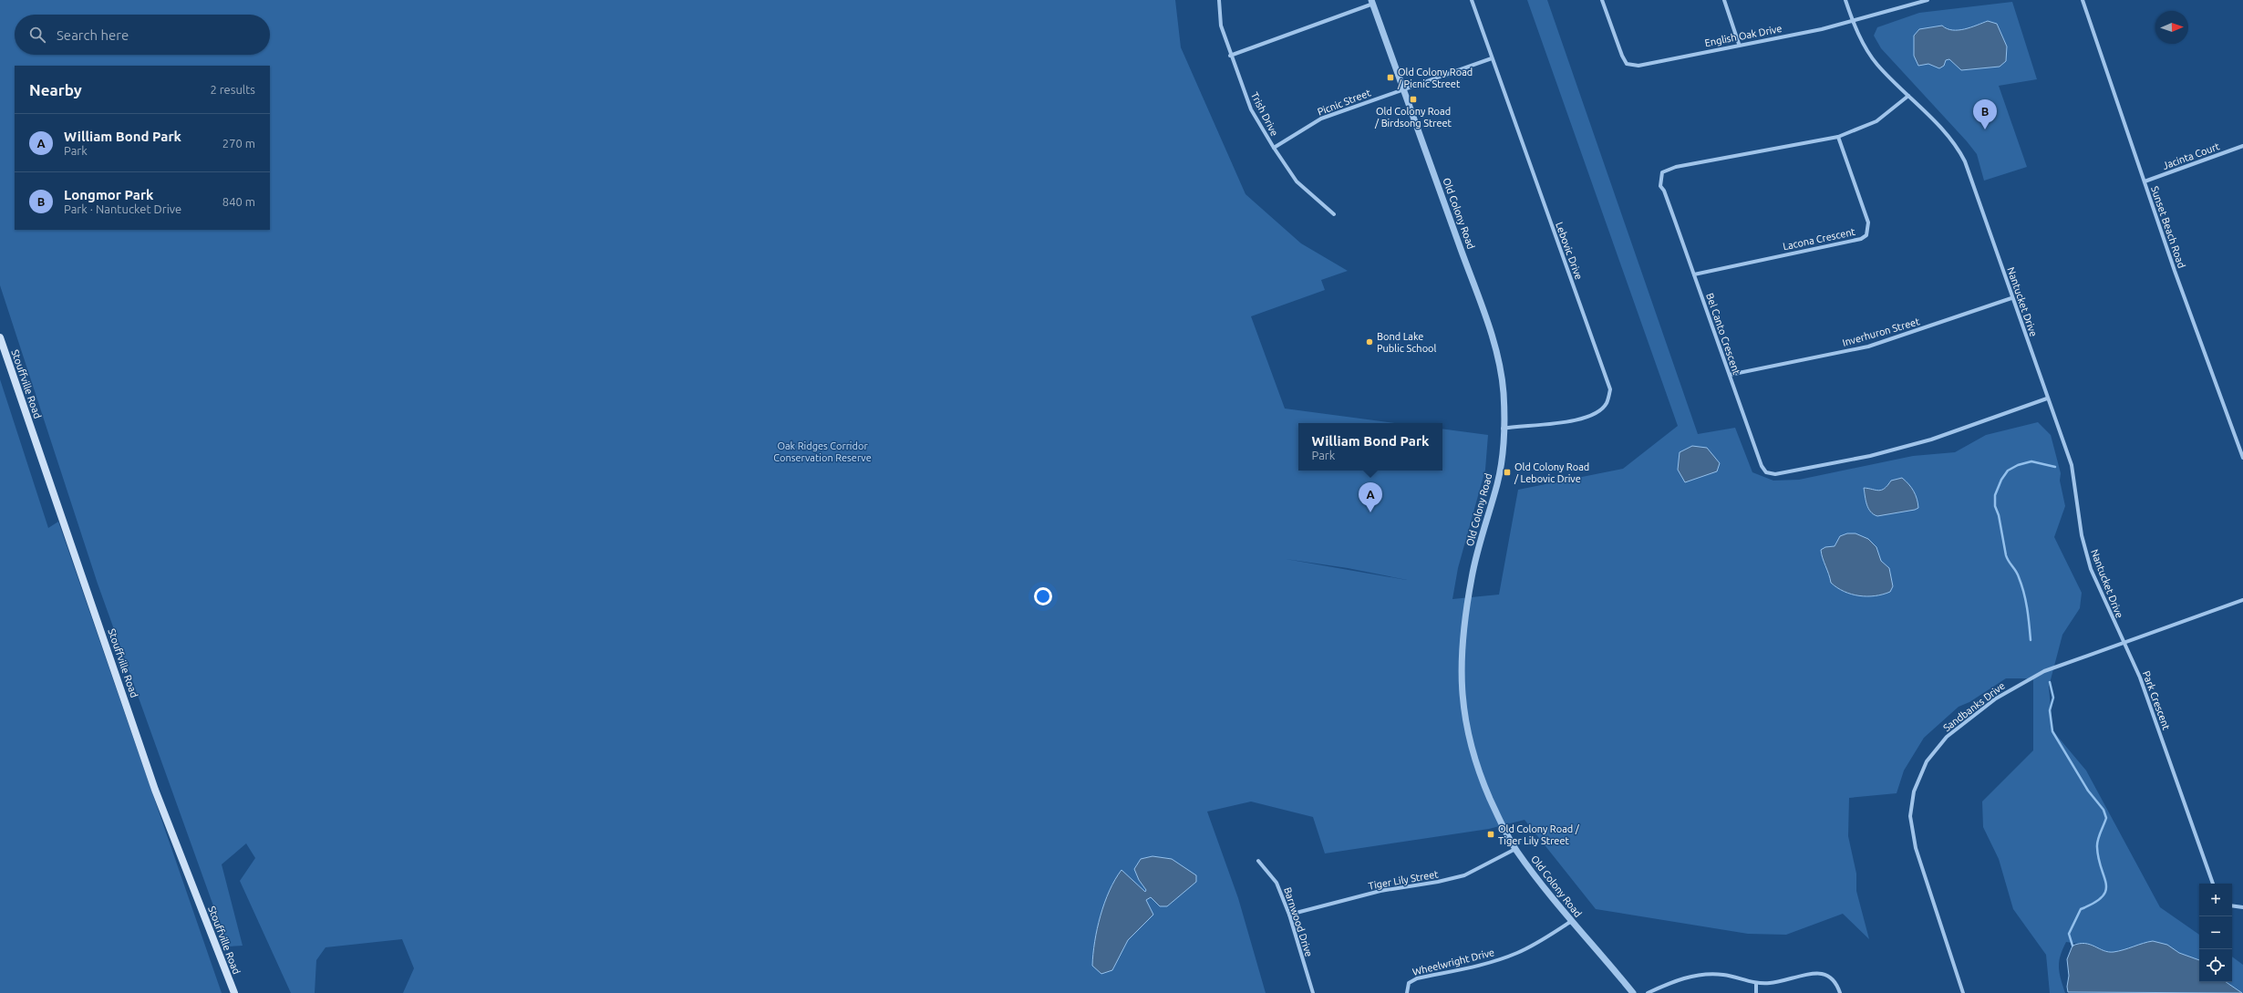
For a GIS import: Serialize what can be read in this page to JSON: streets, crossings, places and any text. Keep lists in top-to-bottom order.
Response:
{
  "streets": {
    "main road": ["Stouffville Road"],
    "street": [
      "English Oak Drive",
      "Picnic Street",
      "Trish Drive",
      "Jacinta Court",
      "Old Colony Road",
      "Sunset Beach Road",
      "Lacona Crescent",
      "Lebovic Drive",
      "Nantucket Drive",
      "Inverhuron Street",
      "Bel Canto Crescent",
      "Park Crescent",
      "Sandbanks Drive",
      "Tiger Lily Street",
      "Barnwood Drive",
      "Wheelwright Drive"
    ]
  },
  "crossings": [
    ["English Oak Drive", "Nantucket Drive"],
    ["Picnic Street", "Trish Drive"],
    ["Picnic Street", "Old Colony Road"],
    ["Picnic Street", "Lebovic Drive"],
    ["Jacinta Court", "Sunset Beach Road"],
    ["Old Colony Road", "Lebovic Drive"],
    ["Old Colony Road", "Tiger Lily Street"],
    ["Old Colony Road", "Wheelwright Drive"],
    ["Lacona Crescent", "Bel Canto Crescent"],
    ["Nantucket Drive", "Inverhuron Street"],
    ["Nantucket Drive", "Bel Canto Crescent"],
    ["Nantucket Drive", "Park Crescent"],
    ["Nantucket Drive", "Sandbanks Drive"],
    ["Inverhuron Street", "Bel Canto Crescent"],
    ["Park Crescent", "Sandbanks Drive"],
    ["Tiger Lily Street", "Barnwood Drive"]
  ],
  "parks": ["Oak Ridges Corridor Conservation Reserve"],
  "places": {
    "transit": [
      "Old Colony Road / Picnic Street",
      "Old Colony Road / Birdsong Street",
      "Old Colony Road / Lebovic Drive",
      "Old Colony Road / Tiger Lily Street"
    ],
    "other": ["Bond Lake Public School"]
  },
  "north": "right",
  "page": {
    "search": "Search here",
    "heading": ["Nearby", "2 results"],
    "pins": ["B", "A"],
    "list": [
      {
        "mark": "A",
        "name": "William Bond Park",
        "note": "Park",
        "value": "270 m"
      },
      {
        "mark": "B",
        "name": "Longmor Park",
        "note": "Park · Nantucket Drive",
        "value": "840 m"
      }
    ],
    "popup": ["William Bond Park", "Park"],
    "map_buttons": ["+", "−"]
  }
}
